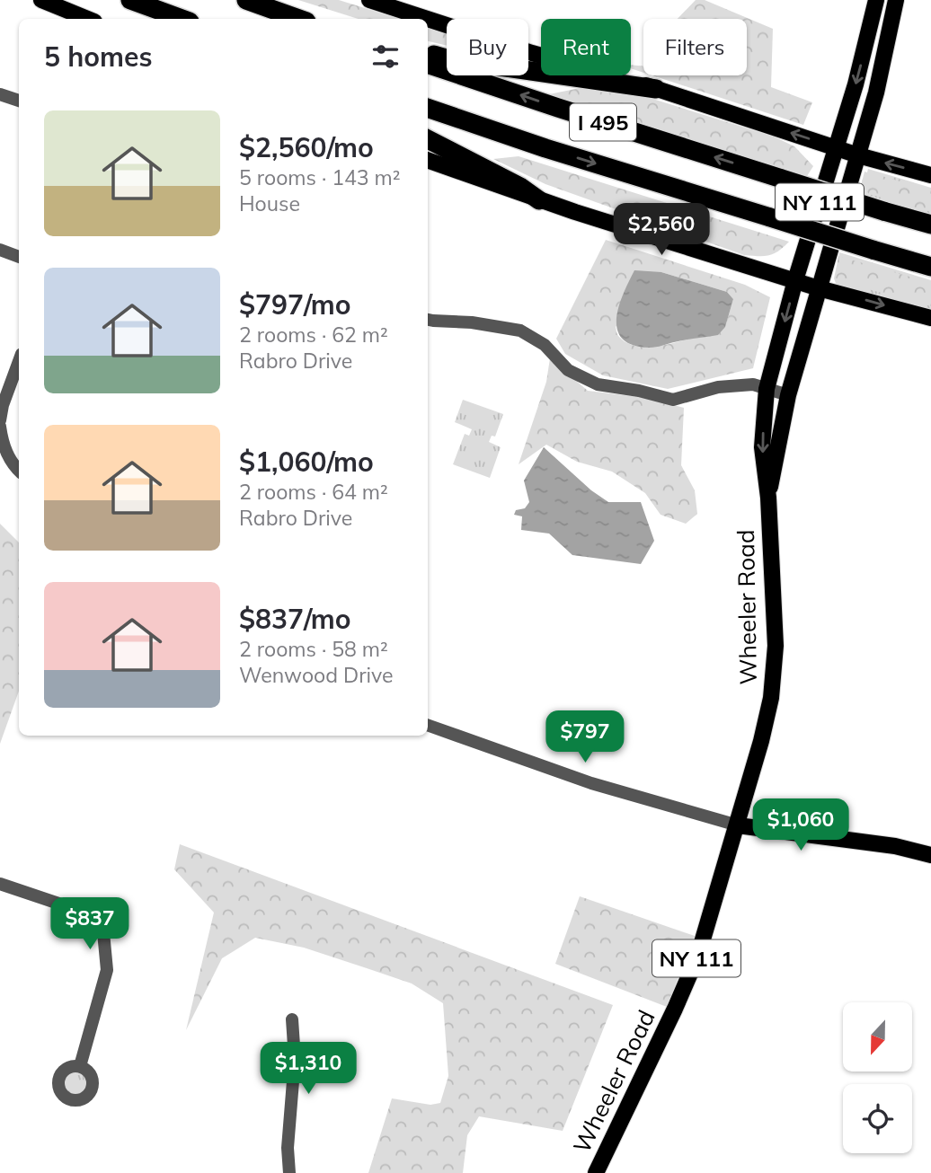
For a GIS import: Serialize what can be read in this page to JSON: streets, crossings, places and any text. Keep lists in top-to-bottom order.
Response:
{
  "streets": {
    "highway": ["I 495"],
    "main road": ["NY 111", "Wheeler Road"]
  },
  "crossings": [
    ["NY 111", "Wheeler Road"]
  ],
  "north": "bottom",
  "page": {
    "chip": ["Buy", "Rent", "Filters"],
    "heading": "5 homes",
    "list": [
      {
        "name": "$2,560/mo",
        "note": "5 rooms · 143 m² · House"
      },
      {
        "name": "$797/mo",
        "note": "2 rooms · 62 m² · Rabro Drive"
      },
      {
        "name": "$1,060/mo",
        "note": "2 rooms · 64 m² · Rabro Drive"
      },
      {
        "name": "$837/mo",
        "note": "2 rooms · 58 m² · Wenwood Drive"
      }
    ],
    "price": [
      "$2,560",
      "$797",
      "$1,060",
      "$837",
      "$1,310"
    ]
  }
}
